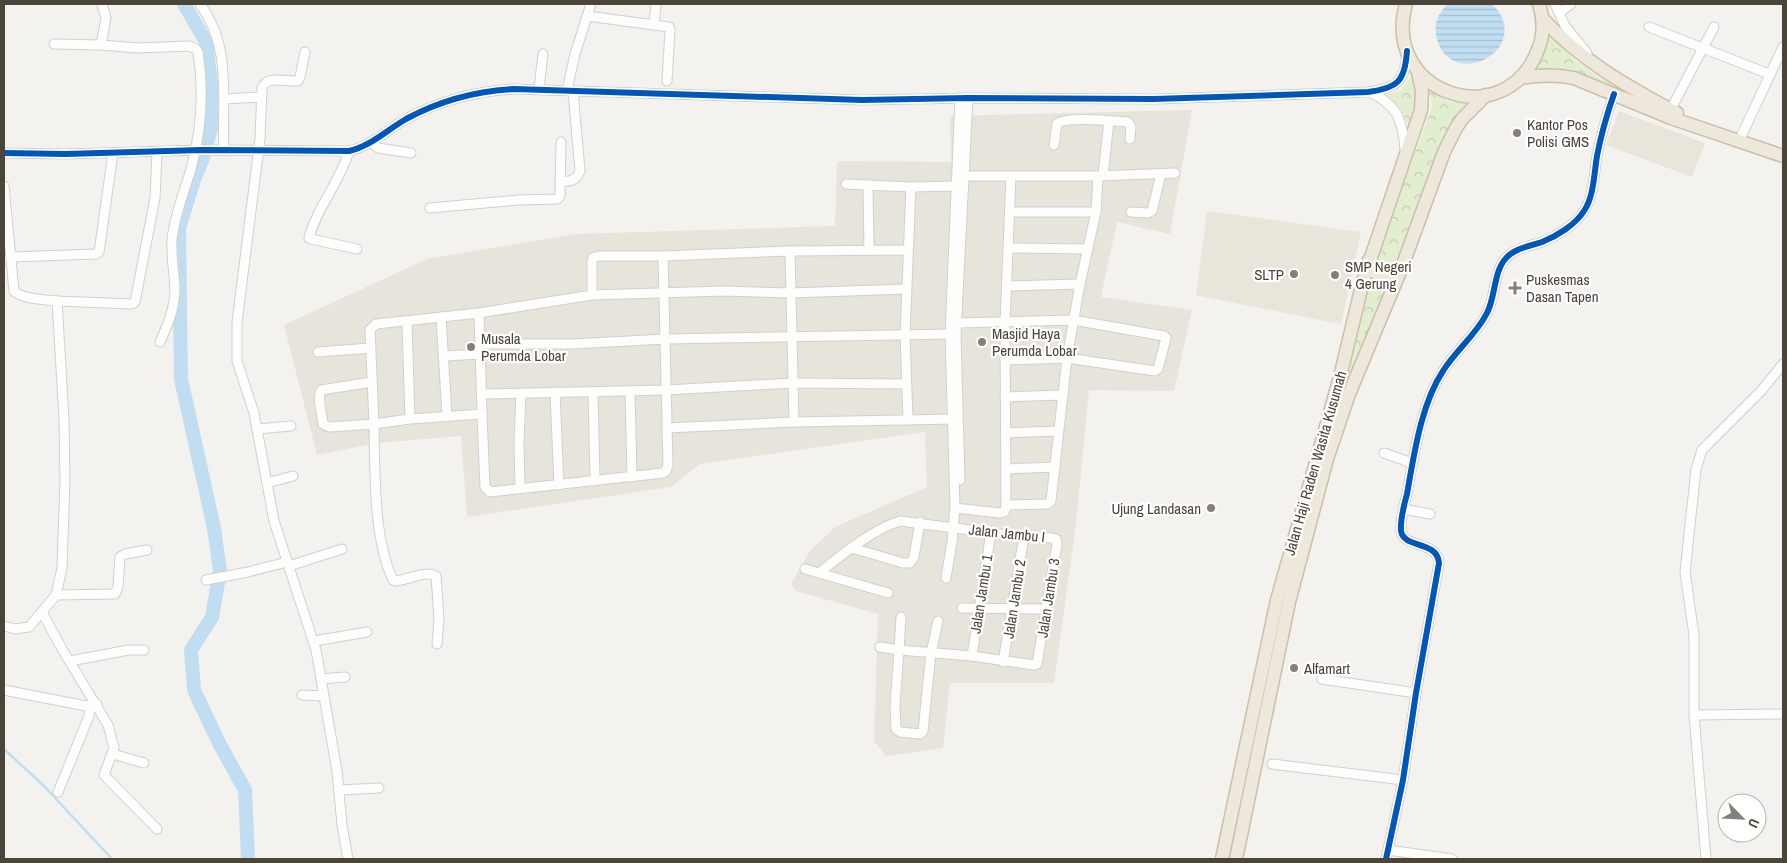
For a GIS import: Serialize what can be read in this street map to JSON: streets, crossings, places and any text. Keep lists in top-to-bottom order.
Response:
{
  "streets": {
    "highway": ["Jalan Haji Raden Wasita Kusumah"],
    "street": [
      "Jalan Jambu I",
      "Jalan Jambu 1",
      "Jalan Jambu 3",
      "Jalan Jambu 2"
    ]
  },
  "crossings": [
    ["Jalan Jambu I", "Jalan Jambu 1"],
    ["Jalan Jambu I", "Jalan Jambu 3"],
    ["Jalan Jambu I", "Jalan Jambu 2"],
    ["Jalan Jambu 3", "Jalan Jambu 2"]
  ],
  "places": {
    "other": [
      "Kantor Pos Polisi GMS",
      "SLTP",
      "SMP Negeri 4 Gerung",
      "Masjid Haya Perumda Lobar",
      "Musala Perumda Lobar",
      "Ujung Landasan",
      "Alfamart"
    ],
    "health": ["Puskesmas Dasan Tapen"]
  },
  "north": "bottom right"
}
